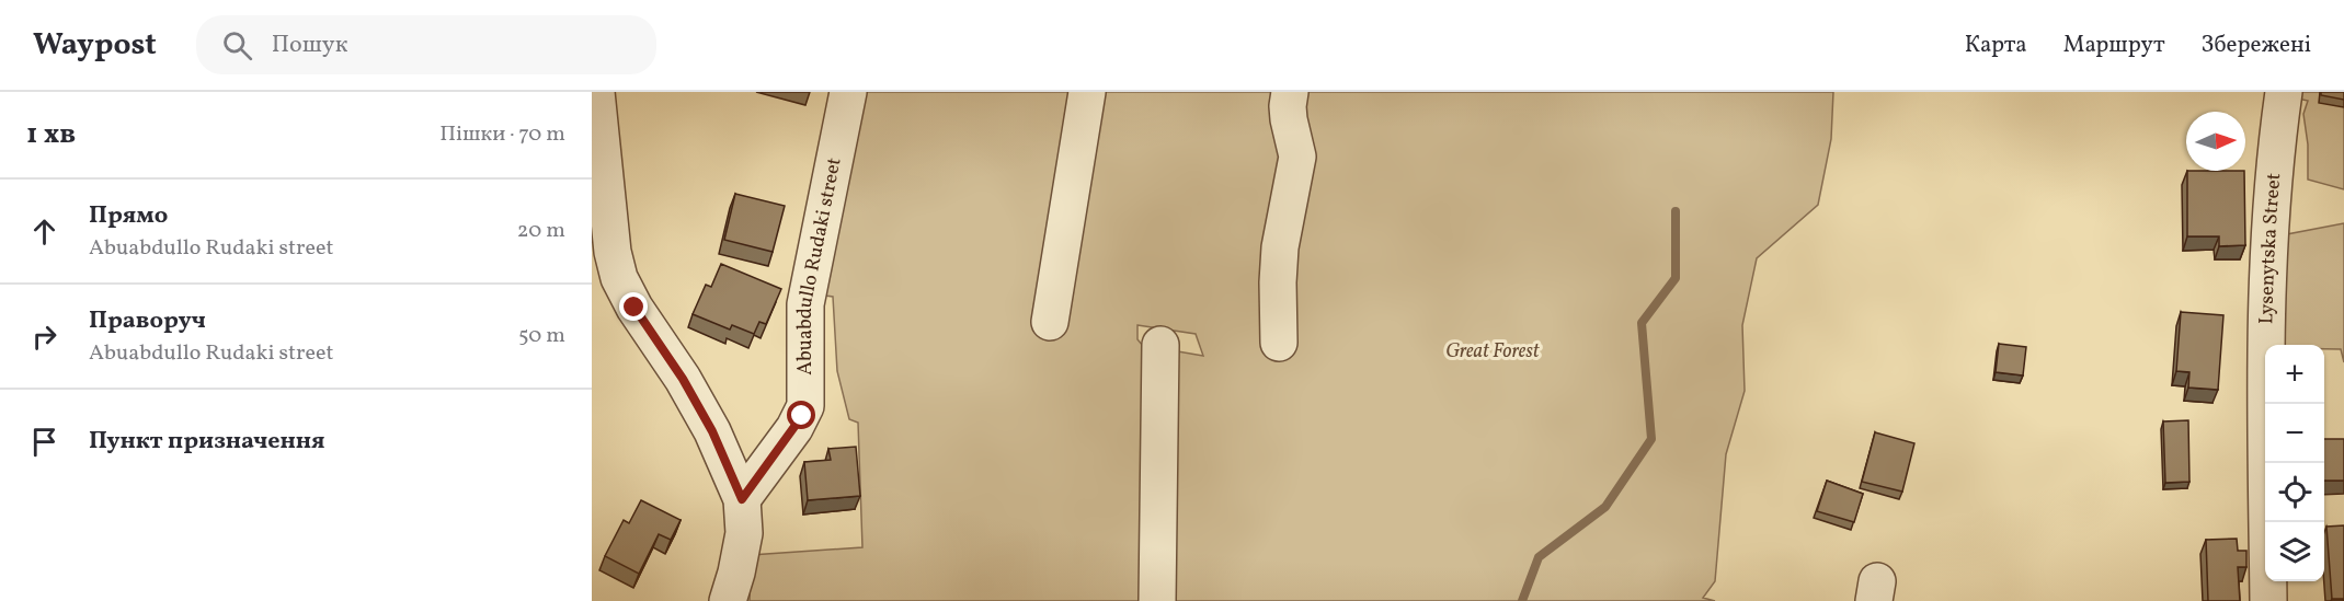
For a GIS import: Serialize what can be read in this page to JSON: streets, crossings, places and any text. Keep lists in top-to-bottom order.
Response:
{
  "streets": {
    "street": ["Lysenytska Street", "Abuabdullo Rudaki street"]
  },
  "parks": ["Great Forest"],
  "north": "right",
  "page": {
    "header": "Waypost",
    "search": "Пошук",
    "nav": ["Карта", "Маршрут", "Збережені"],
    "heading": ["1 хв", "Пішки · 70 m"],
    "list": [
      ["Прямо", "Abuabdullo Rudaki street", "20 m"],
      ["Праворуч", "Abuabdullo Rudaki street", "50 m"],
      "Пункт призначення"
    ],
    "map_buttons": ["+", "−"]
  }
}
